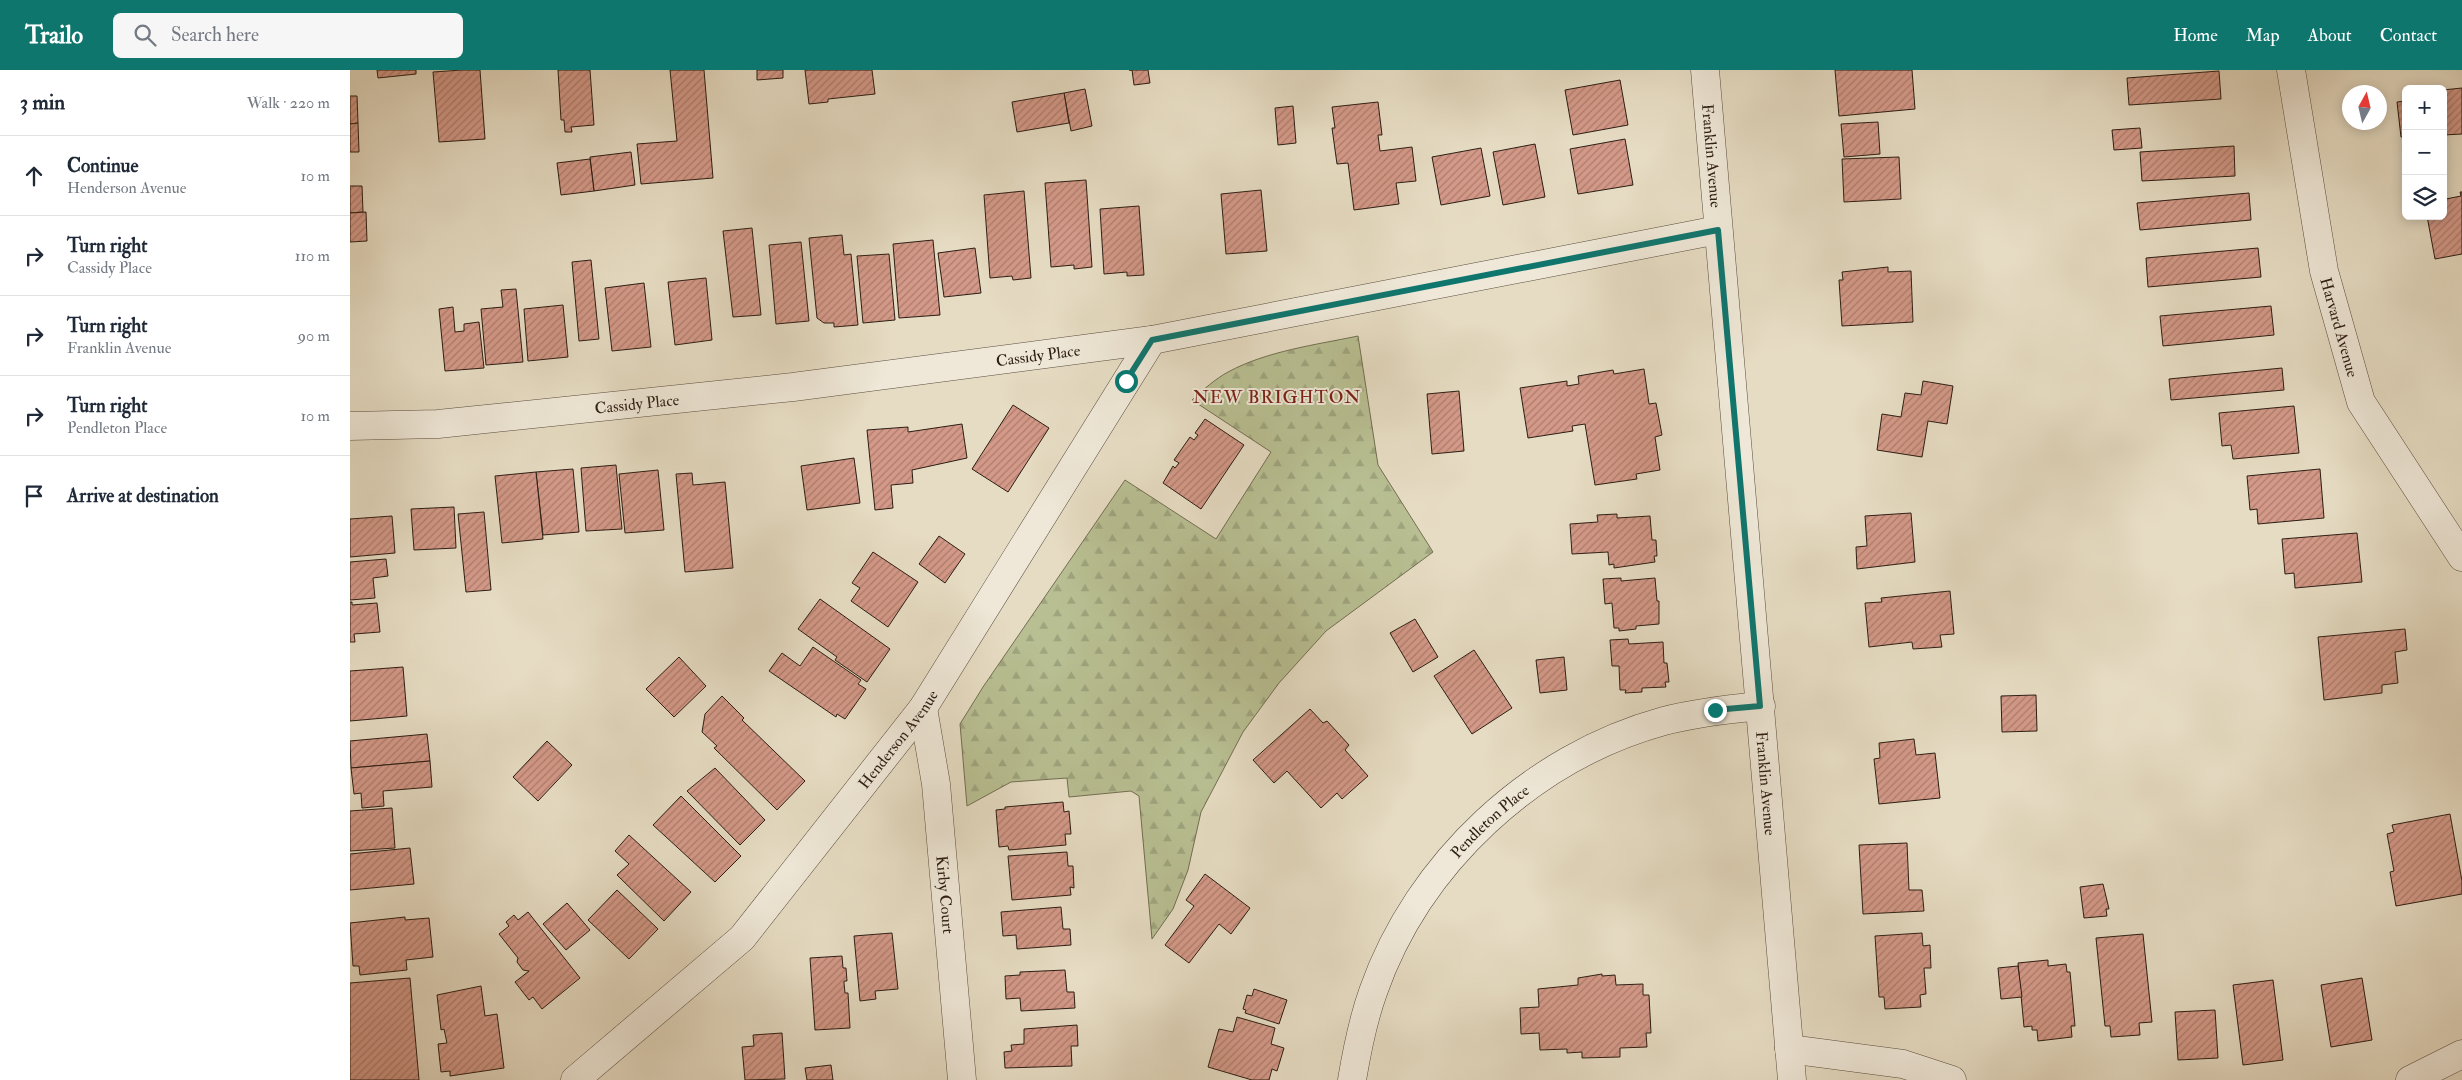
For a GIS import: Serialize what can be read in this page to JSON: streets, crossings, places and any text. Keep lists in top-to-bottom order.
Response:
{
  "streets": {
    "street": [
      "Franklin Avenue",
      "Harvard Avenue",
      "Cassidy Place",
      "Henderson Avenue",
      "Pendleton Place",
      "Kirby Court"
    ]
  },
  "crossings": [
    ["Franklin Avenue", "Cassidy Place"],
    ["Franklin Avenue", "Pendleton Place"],
    ["Cassidy Place", "Henderson Avenue"],
    ["Henderson Avenue", "Kirby Court"]
  ],
  "districts": ["NEW BRIGHTON"],
  "north": "top",
  "page": {
    "header": "Trailo",
    "search": "Search here",
    "nav": [
      "Home",
      "Map",
      "About",
      "Contact"
    ],
    "heading": ["3 min", "Walk · 220 m"],
    "map_buttons": ["+", "−"],
    "list": [
      ["Continue", "Henderson Avenue", "10 m"],
      ["Turn right", "Cassidy Place", "110 m"],
      ["Turn right", "Franklin Avenue", "90 m"],
      ["Turn right", "Pendleton Place", "10 m"],
      "Arrive at destination"
    ]
  }
}
